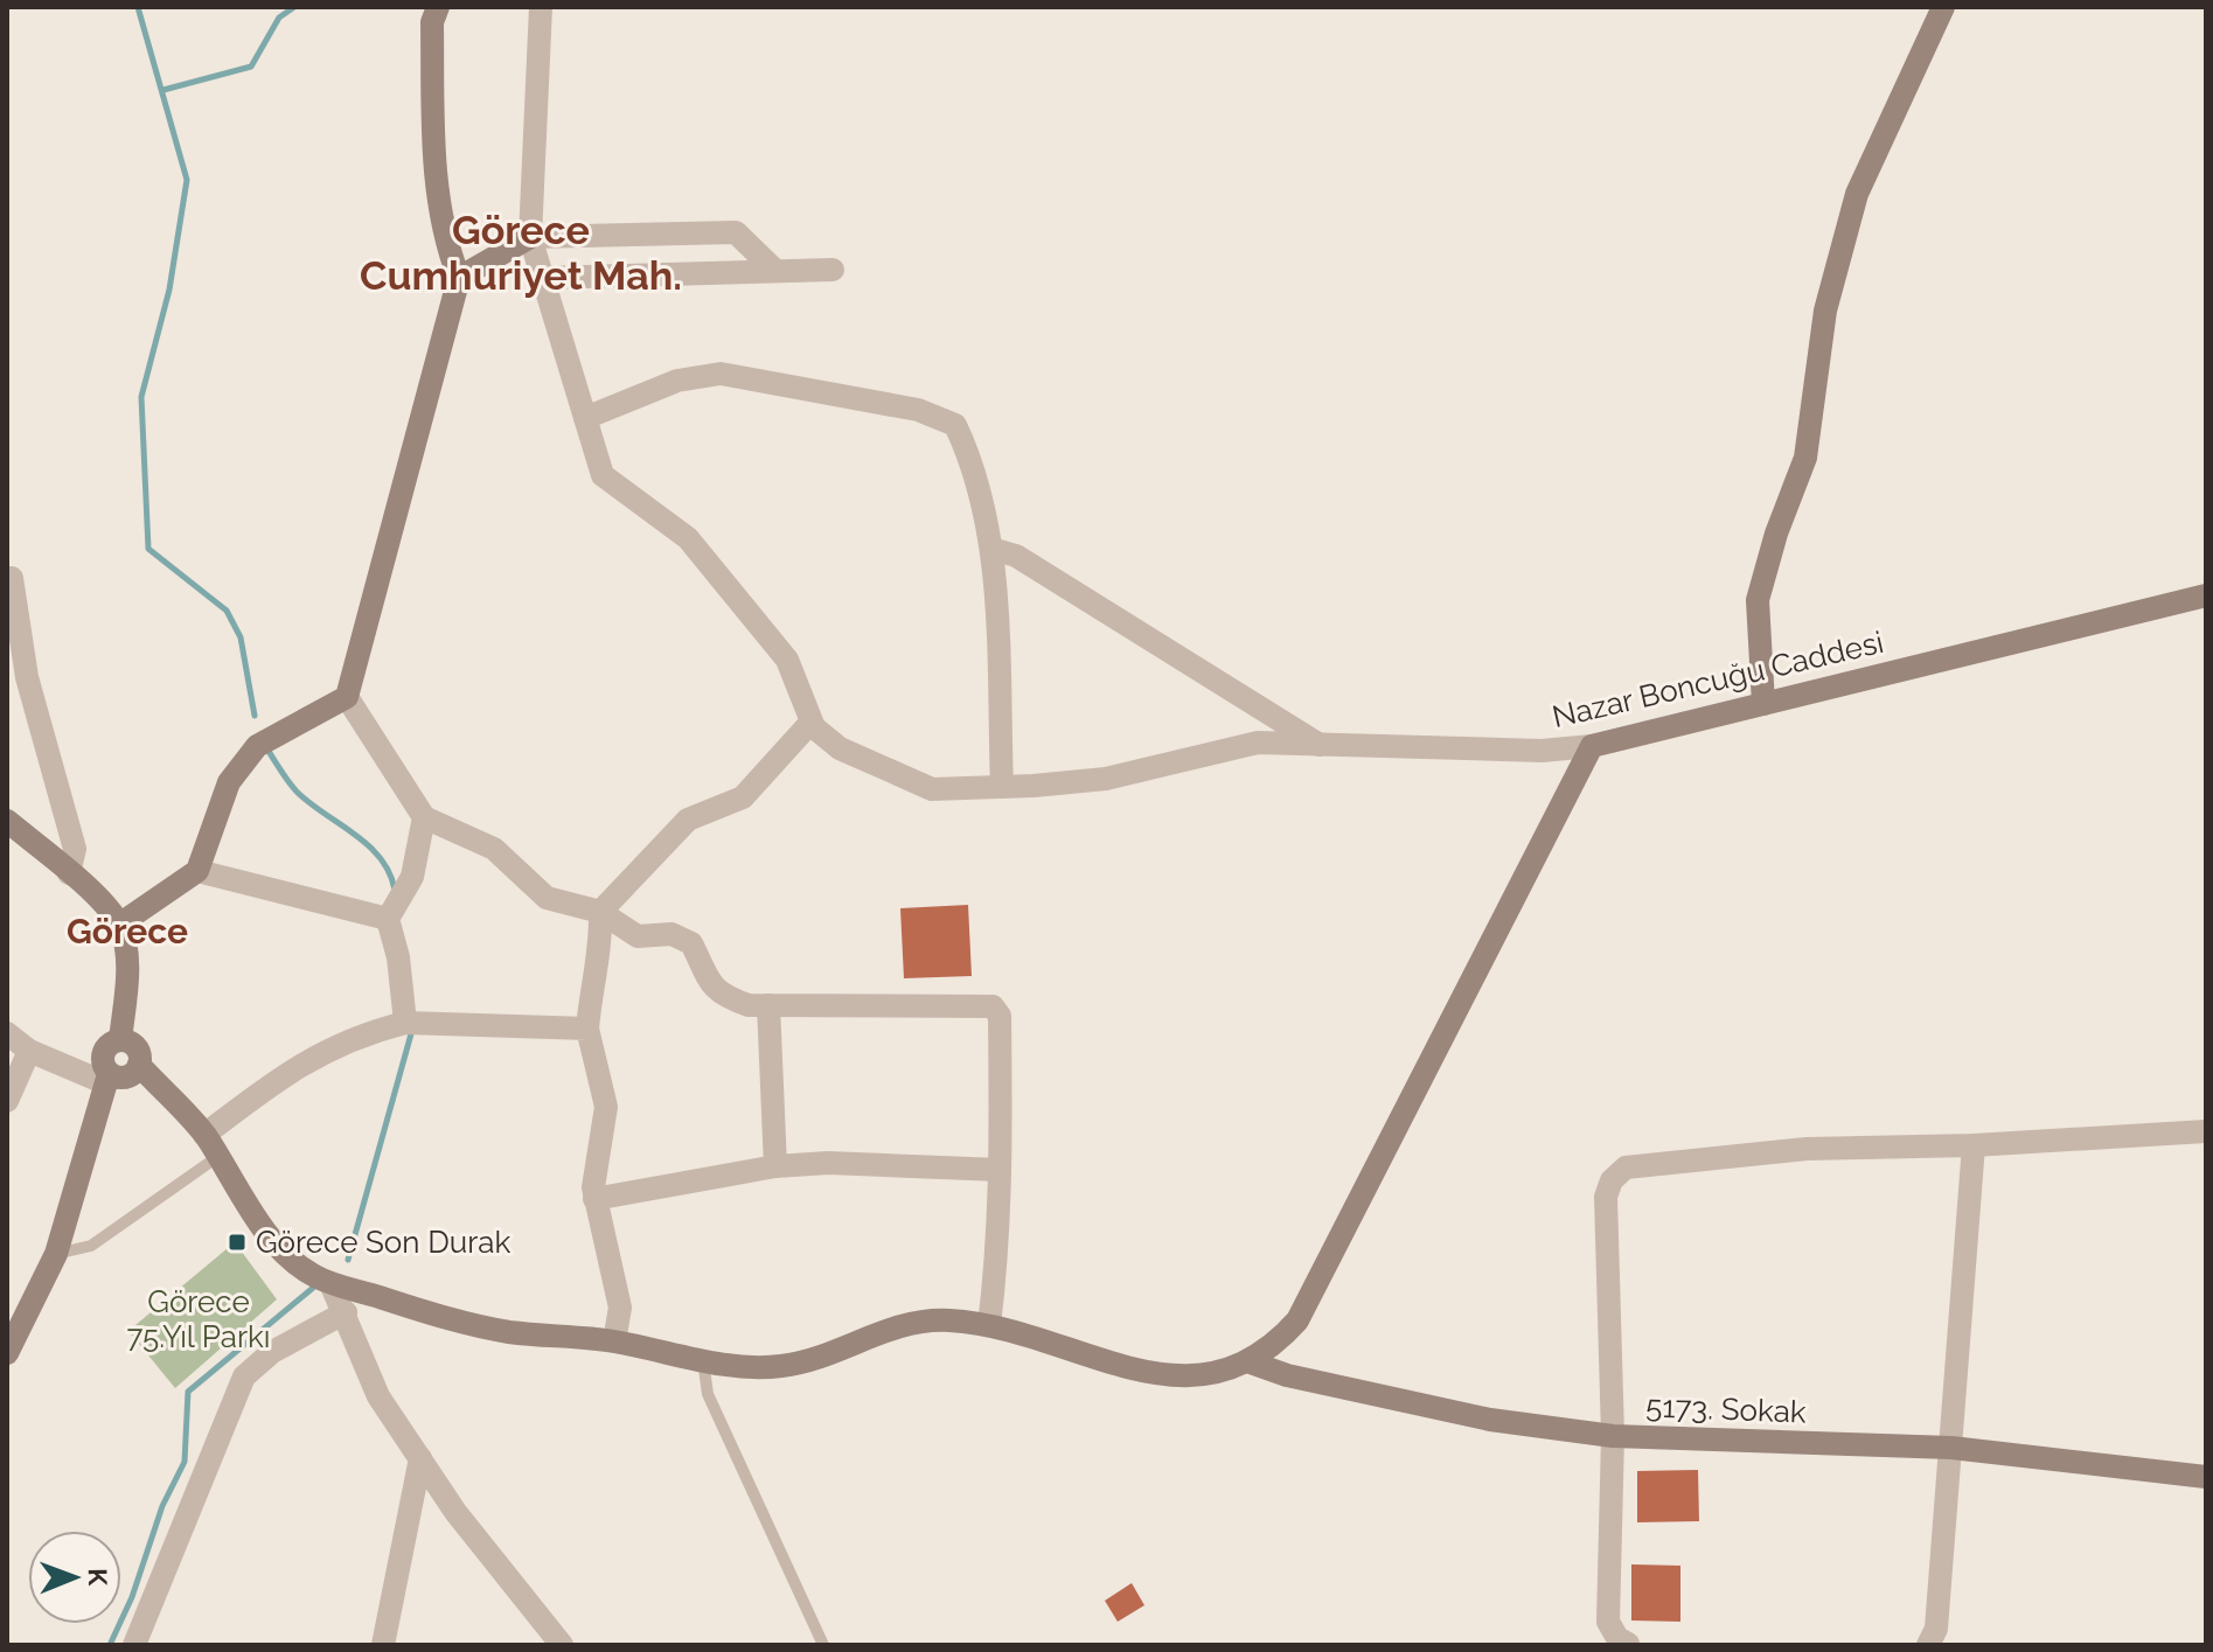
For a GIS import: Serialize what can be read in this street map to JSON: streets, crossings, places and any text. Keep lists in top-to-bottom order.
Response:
{
  "streets": {
    "street": ["Nazar Boncuğu Caddesi", "5173. Sokak"]
  },
  "districts": ["Görece Cumhuriyet Mah.", "Görece"],
  "parks": ["Görece 75.Yıl Parkı"],
  "places": {
    "transit": ["Görece Son Durak"]
  },
  "north": "right"
}
